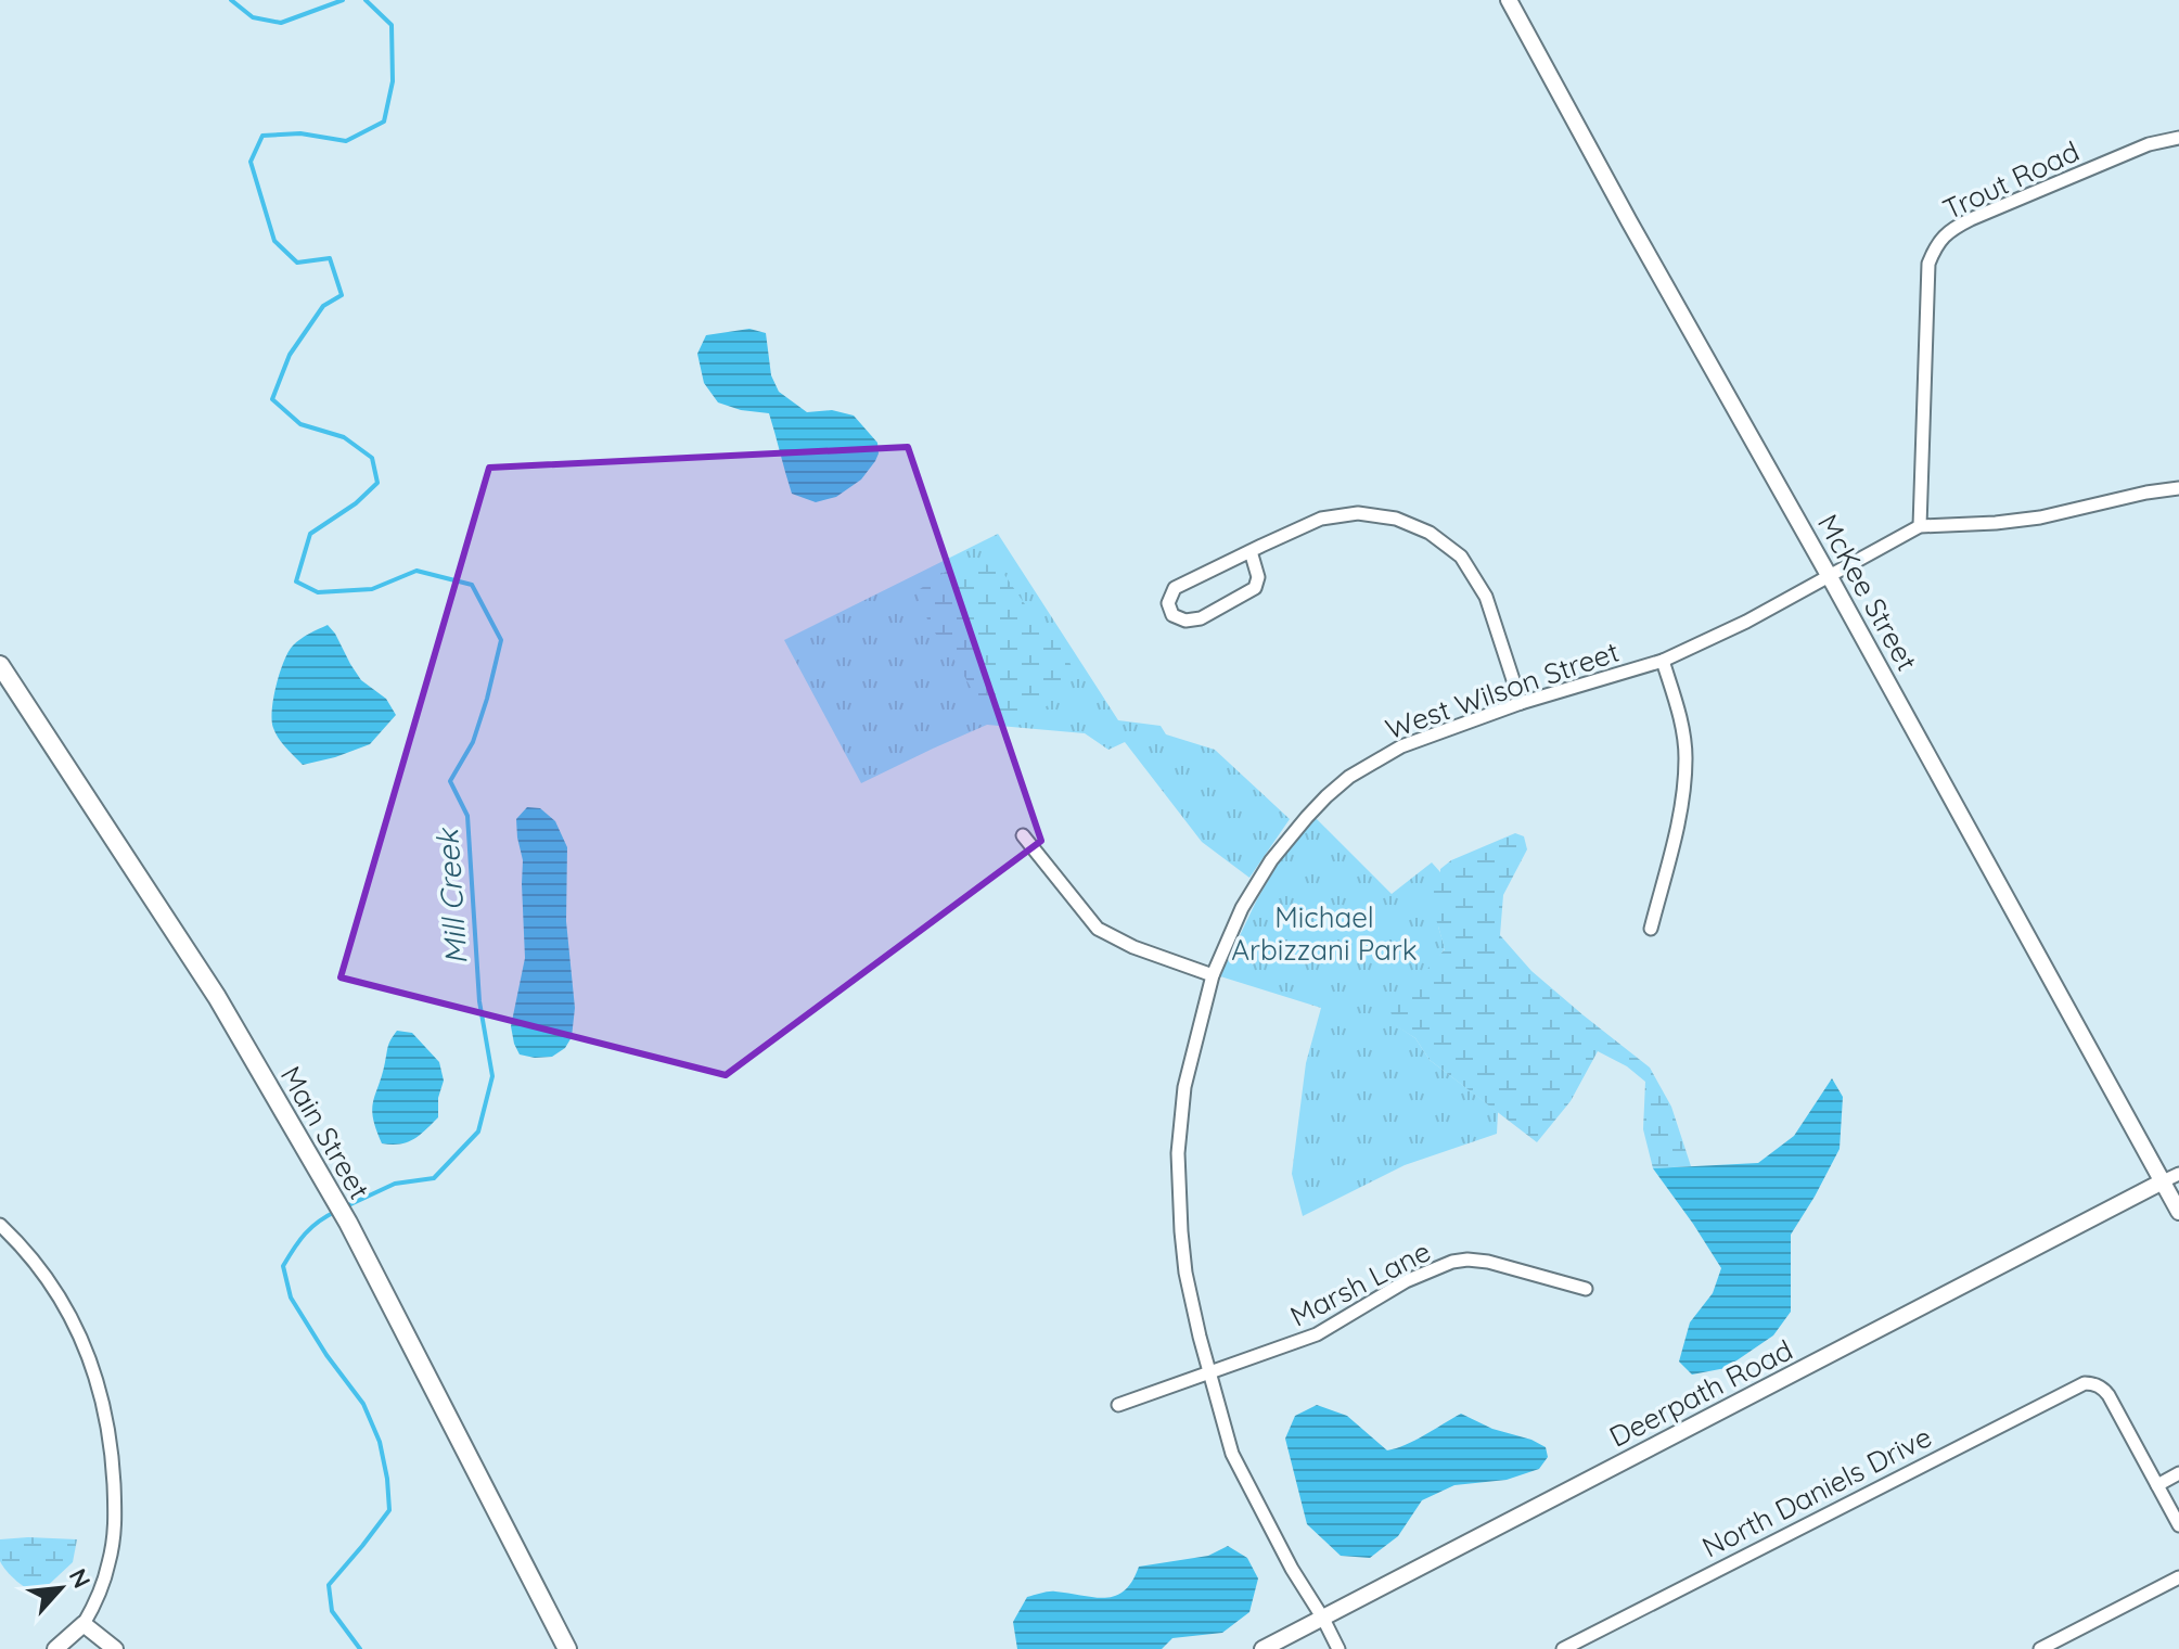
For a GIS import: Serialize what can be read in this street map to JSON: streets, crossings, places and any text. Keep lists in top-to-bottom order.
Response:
{
  "streets": {
    "main road": ["Main Street"],
    "street": [
      "Trout Road",
      "McKee Street",
      "West Wilson Street",
      "Marsh Lane",
      "Deerpath Road",
      "North Daniels Drive"
    ]
  },
  "crossings": [
    ["Trout Road", "West Wilson Street"],
    ["McKee Street", "West Wilson Street"],
    ["McKee Street", "Deerpath Road"],
    ["West Wilson Street", "Marsh Lane"],
    ["West Wilson Street", "Deerpath Road"]
  ],
  "water": ["Mill Creek"],
  "parks": ["Michael Arbizzani Park"],
  "north": "top right"
}
